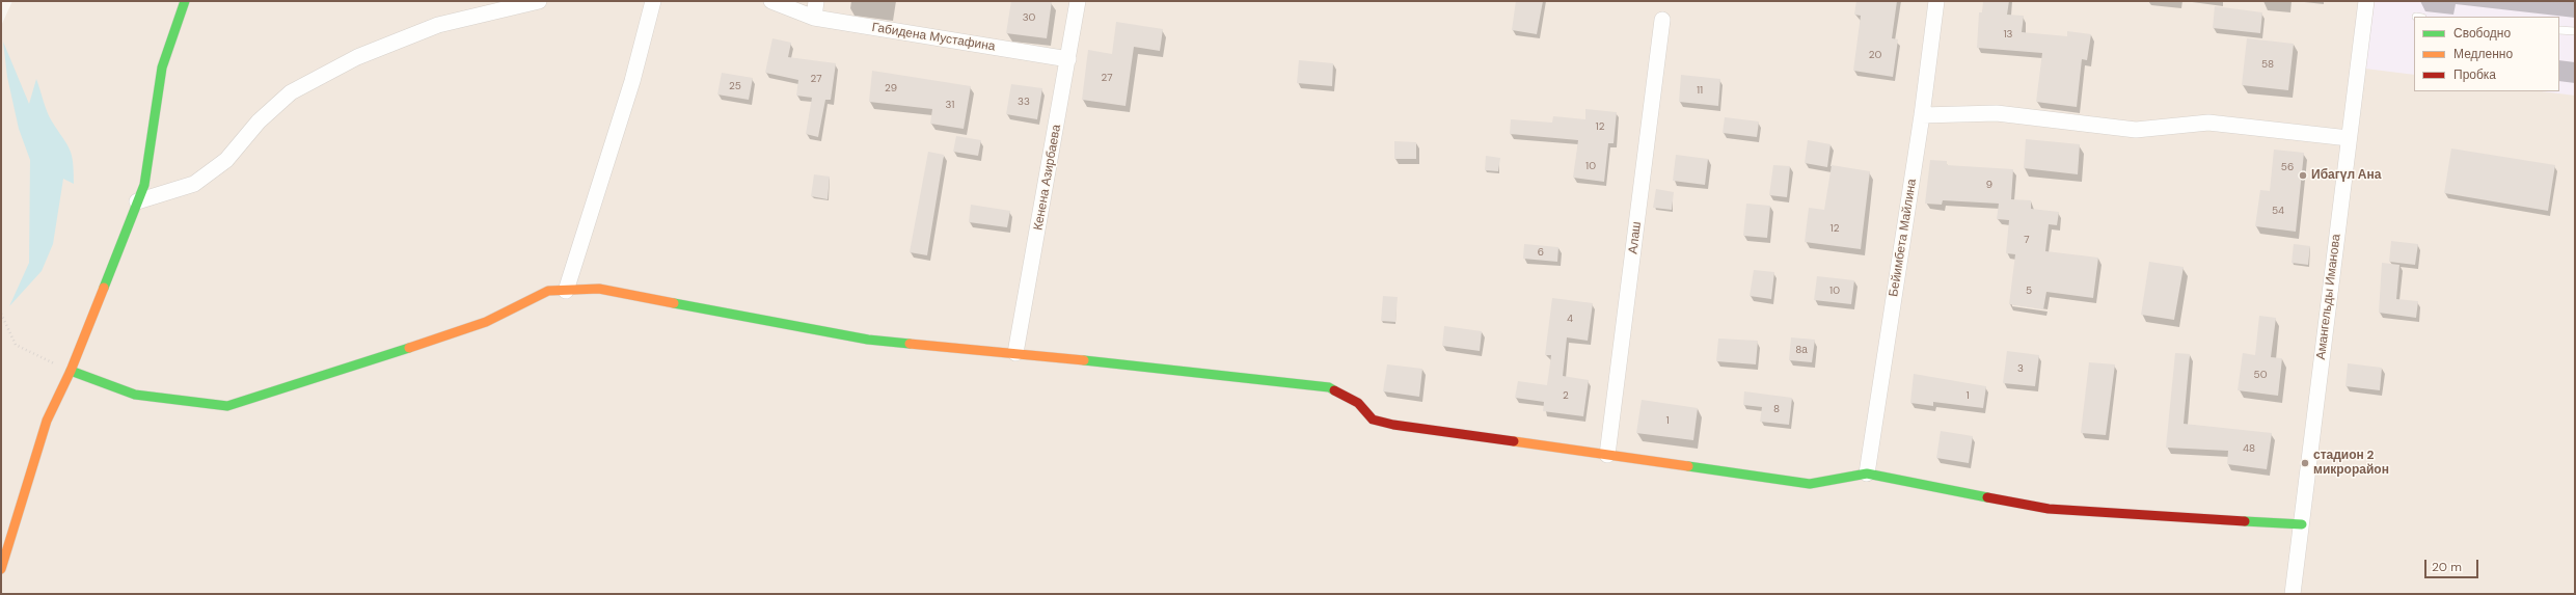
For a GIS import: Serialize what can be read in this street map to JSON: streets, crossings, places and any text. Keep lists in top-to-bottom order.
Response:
{
  "streets": {
    "street": [
      "Габидена Мустафина",
      "Кенена Азирбаева",
      "Алаш",
      "Бейимбета Майлина",
      "Амангельды Иманова"
    ]
  },
  "crossings": [
    ["Габидена Мустафина", "Кенена Азирбаева"]
  ],
  "places": ["Ибагүл Ана", "стадион 2 микрорайон"],
  "house_numbers": [
    "30",
    "13",
    "20",
    "58",
    "27",
    "27",
    "25",
    "29",
    "11",
    "33",
    "31",
    "12",
    "10",
    "56",
    "9",
    "54",
    "12",
    "7",
    "6",
    "10",
    "5",
    "4",
    "8а",
    "3",
    "50",
    "2",
    "1",
    "8",
    "1",
    "48"
  ],
  "legend": ["Свободно", "Медленно", "Пробка"],
  "scale_bar": "20 m"
}
